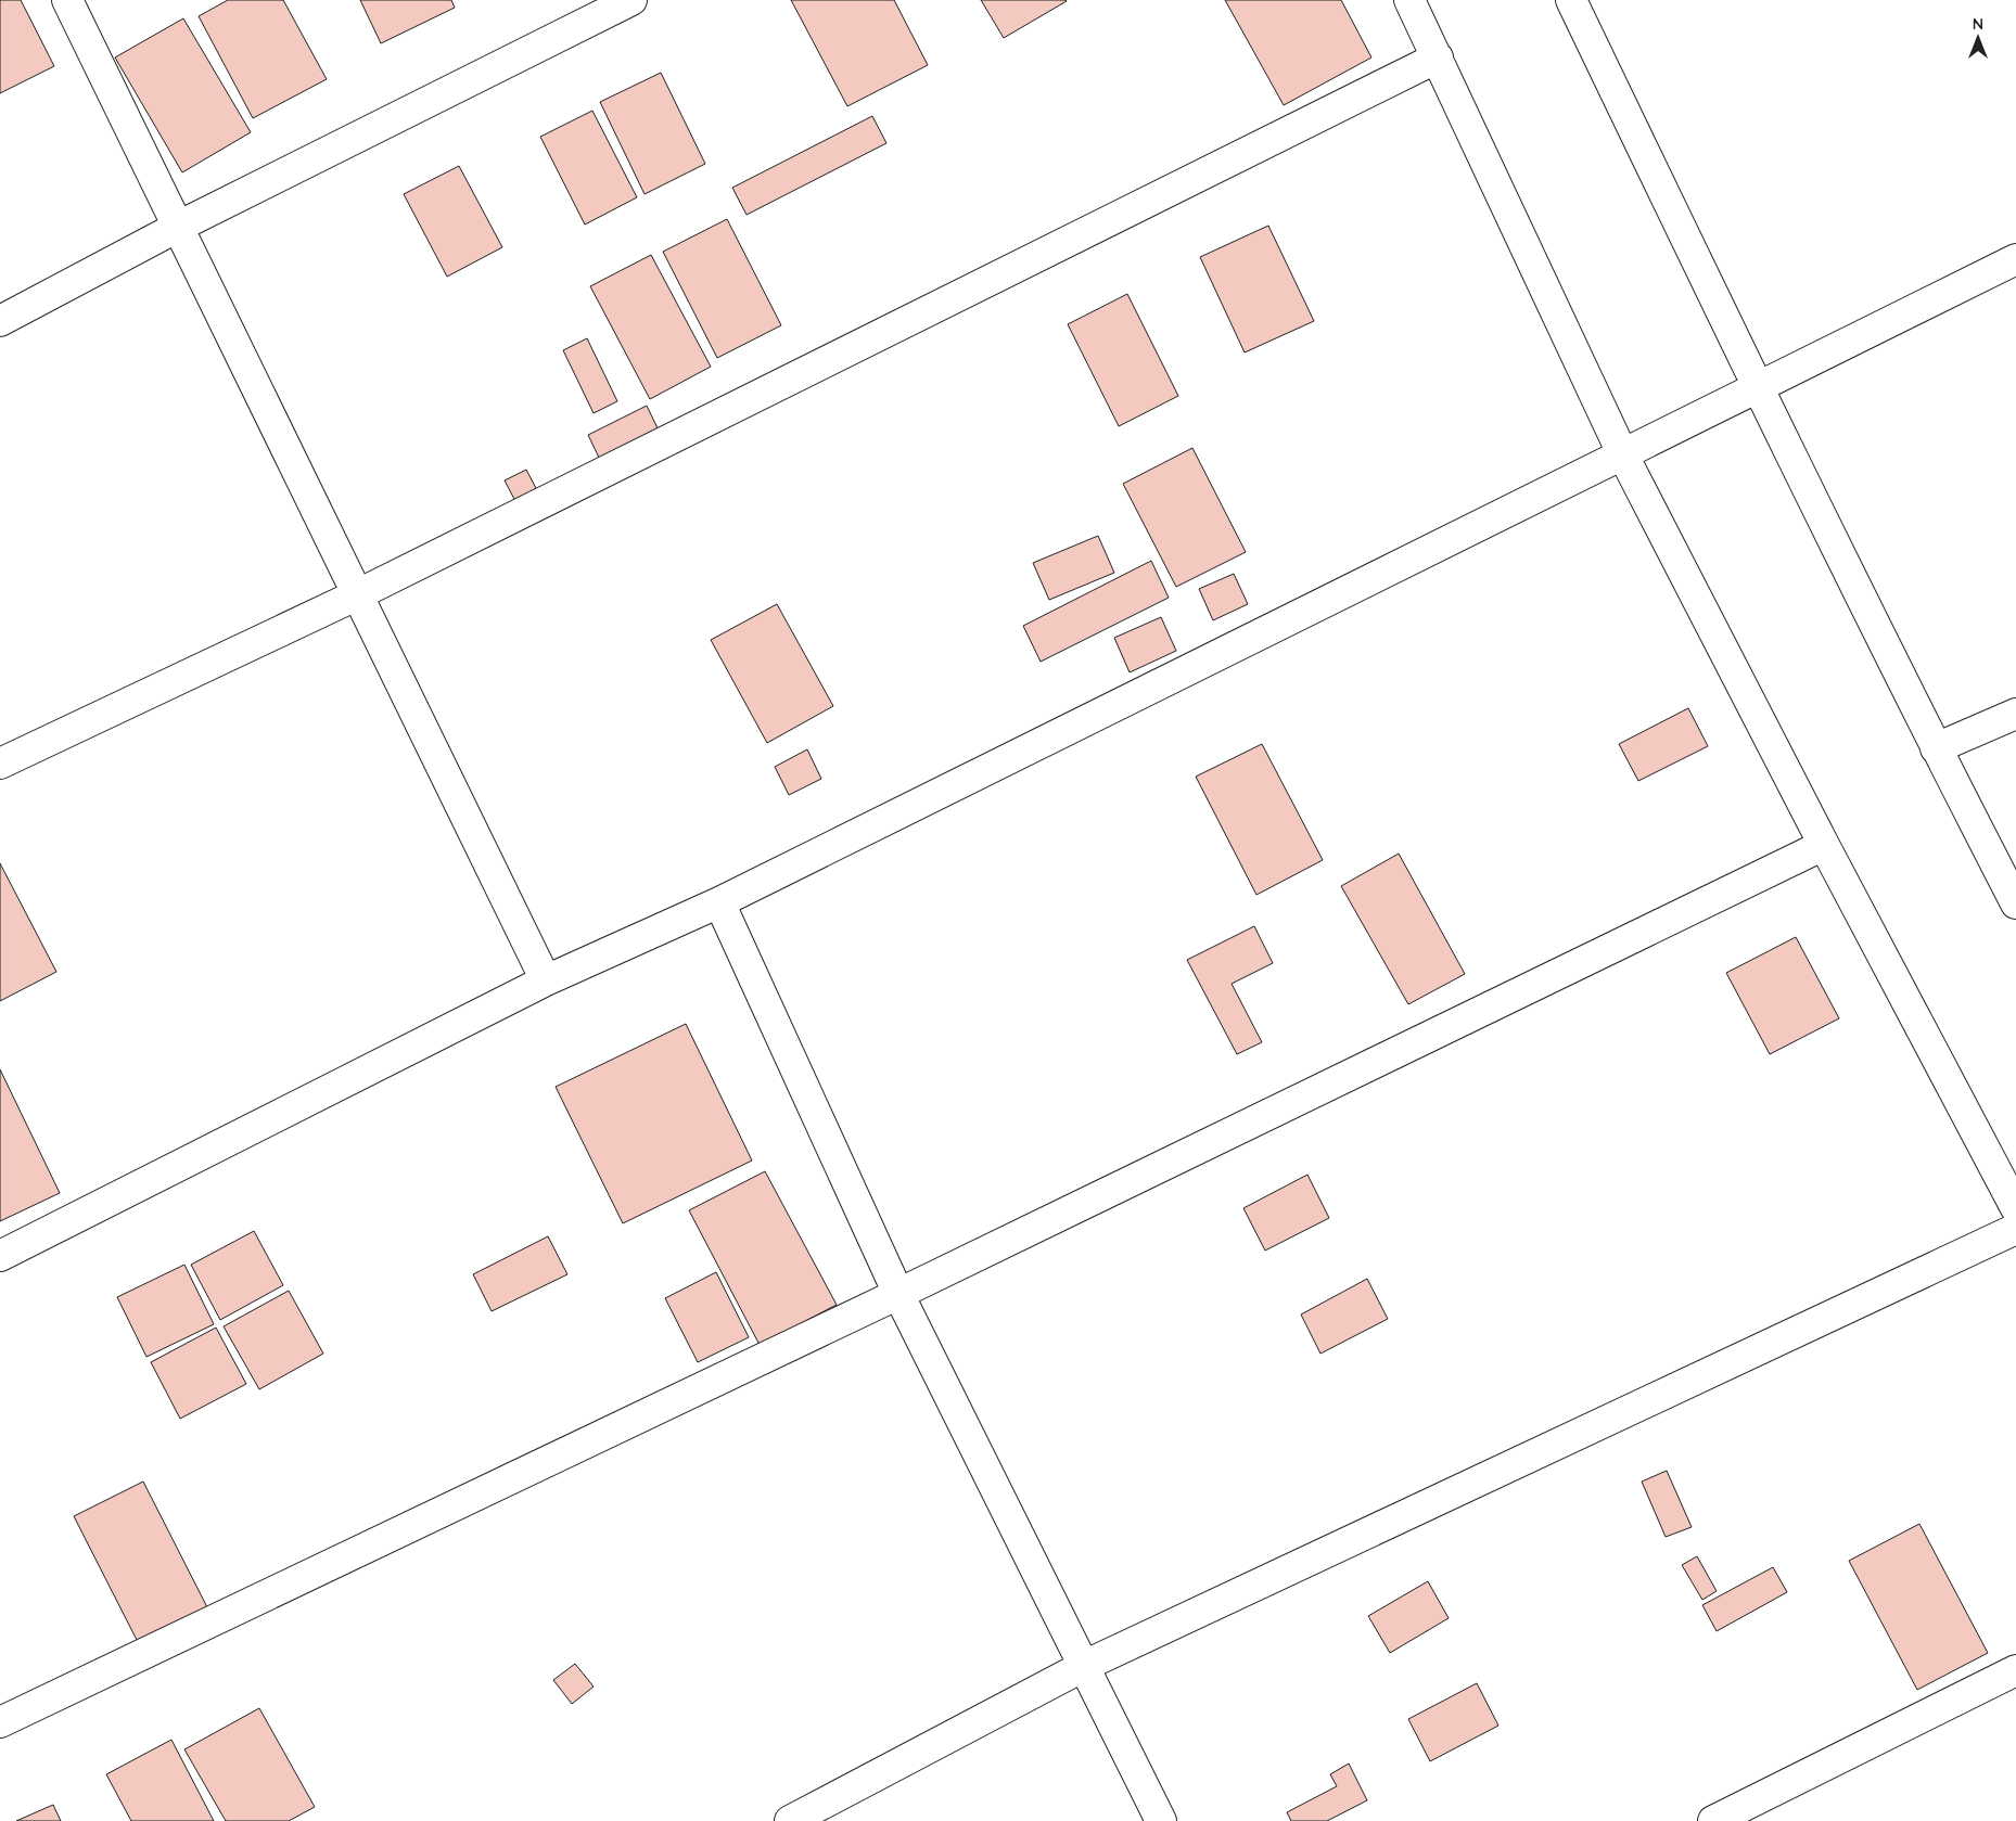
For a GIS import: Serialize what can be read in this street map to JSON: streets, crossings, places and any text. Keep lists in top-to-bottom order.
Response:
{
  "north": "top"
}
